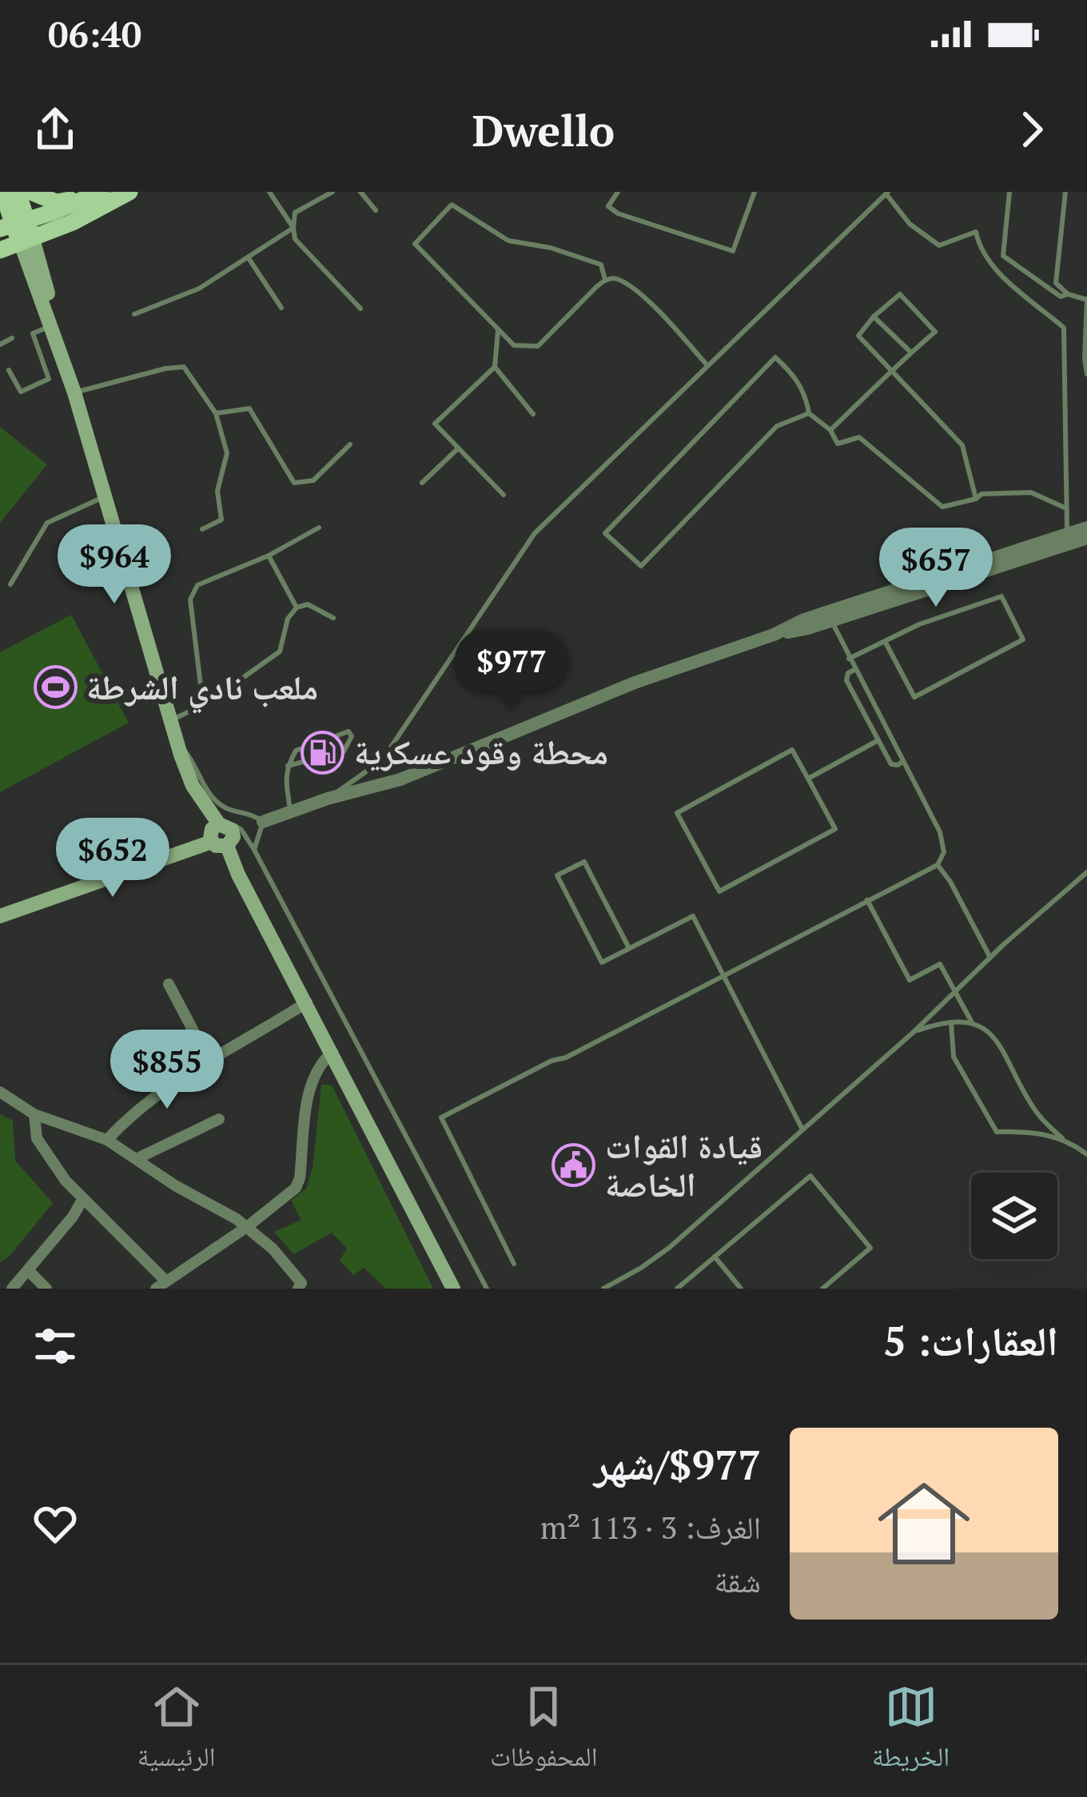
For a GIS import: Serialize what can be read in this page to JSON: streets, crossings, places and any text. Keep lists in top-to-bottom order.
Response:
{
  "places": {
    "sports": ["ملعب نادي الشرطة"],
    "fuel station": ["محطة وقود عسكرية"],
    "public building": ["قيادة القوات الخاصة"]
  },
  "page": {
    "status": "06:40",
    "header": "Dwello",
    "price": [
      "$964",
      "$657",
      "$977",
      "$652",
      "$855"
    ],
    "heading": "العقارات: 5",
    "list": [
      {
        "name": "$977/شهر",
        "note": "الغرف: 3 · 113 m² · شقة"
      }
    ],
    "tabs": ["الخريطة", "المحفوظات", "الرئيسية"]
  }
}
